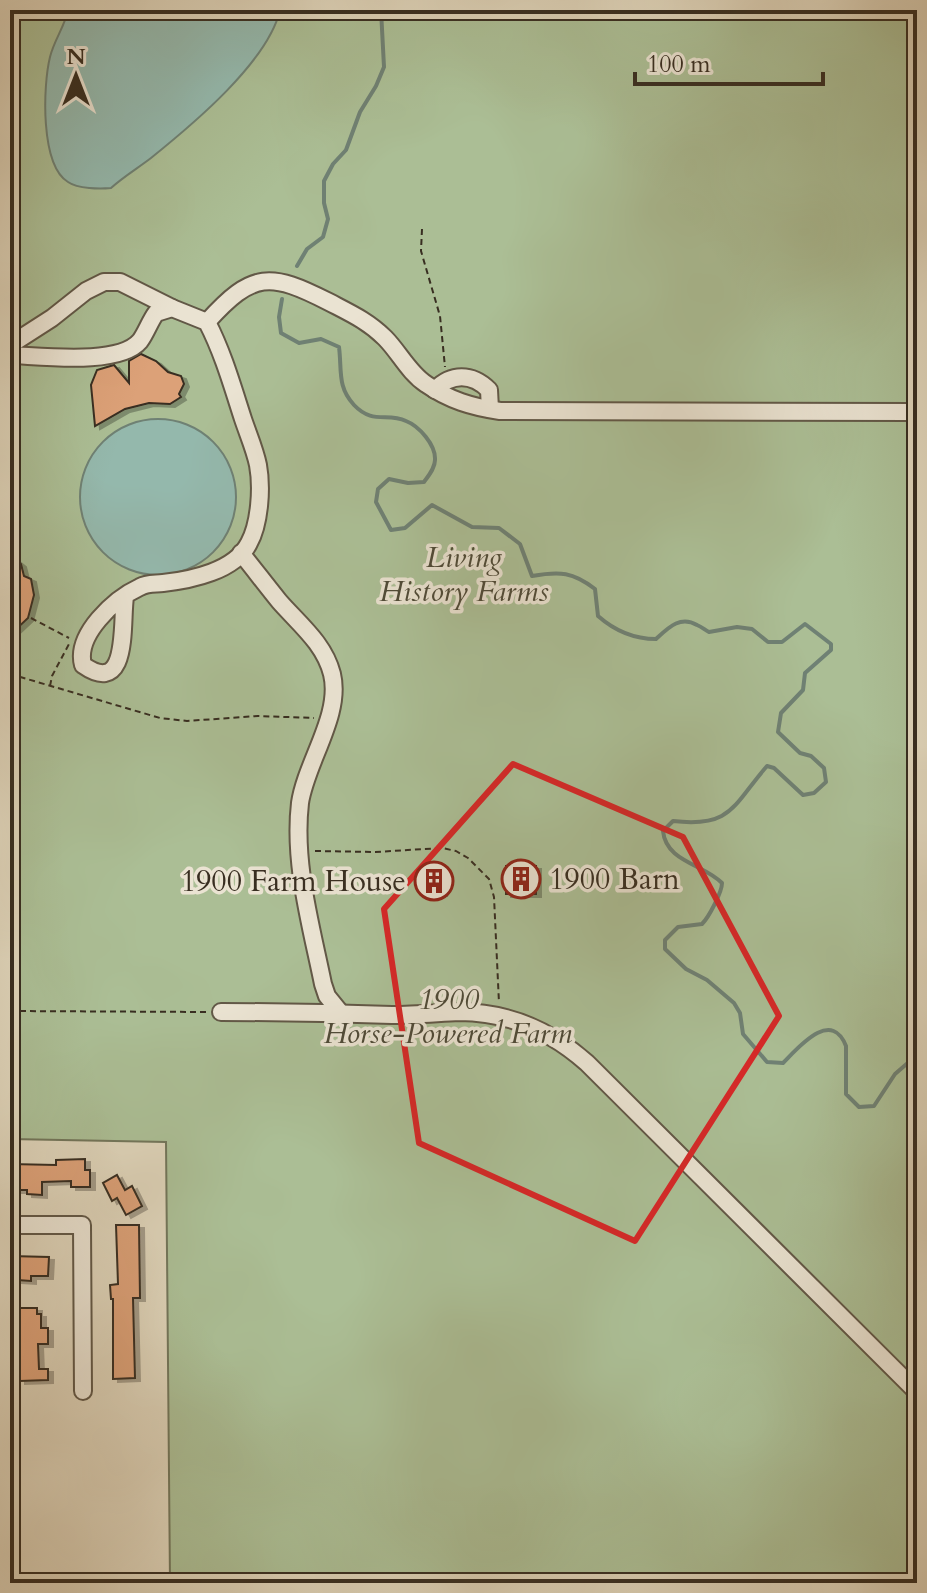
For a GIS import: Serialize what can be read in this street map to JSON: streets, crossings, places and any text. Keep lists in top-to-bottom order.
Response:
{
  "parks": ["Living History Farms", "1900 Horse-Powered Farm"],
  "places": {
    "building": ["1900 Barn", "1900 Farm House"]
  },
  "scale_bar": "100 m",
  "north": "top"
}
